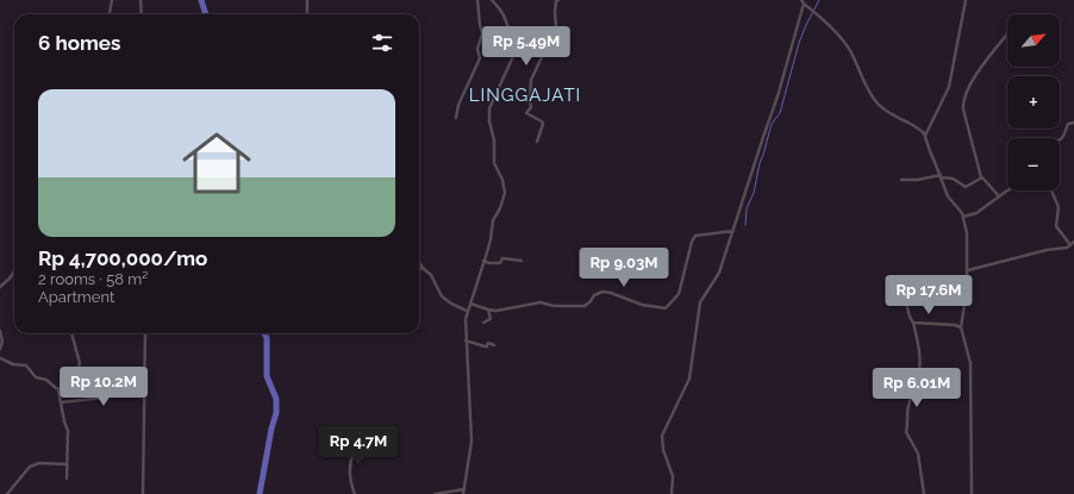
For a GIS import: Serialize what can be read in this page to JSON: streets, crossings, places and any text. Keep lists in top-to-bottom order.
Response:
{
  "districts": ["LINGGAJATI"],
  "north": "top right",
  "page": {
    "map_buttons": ["+", "−"],
    "heading": "6 homes",
    "price": [
      "Rp 5.49M",
      "Rp 9.03M",
      "Rp 17.6M",
      "Rp 10.2M",
      "Rp 6.01M",
      "Rp 4.7M"
    ],
    "list": [
      {
        "name": "Rp 4,700,000/mo",
        "note": "2 rooms · 58 m² · Apartment"
      }
    ]
  }
}
